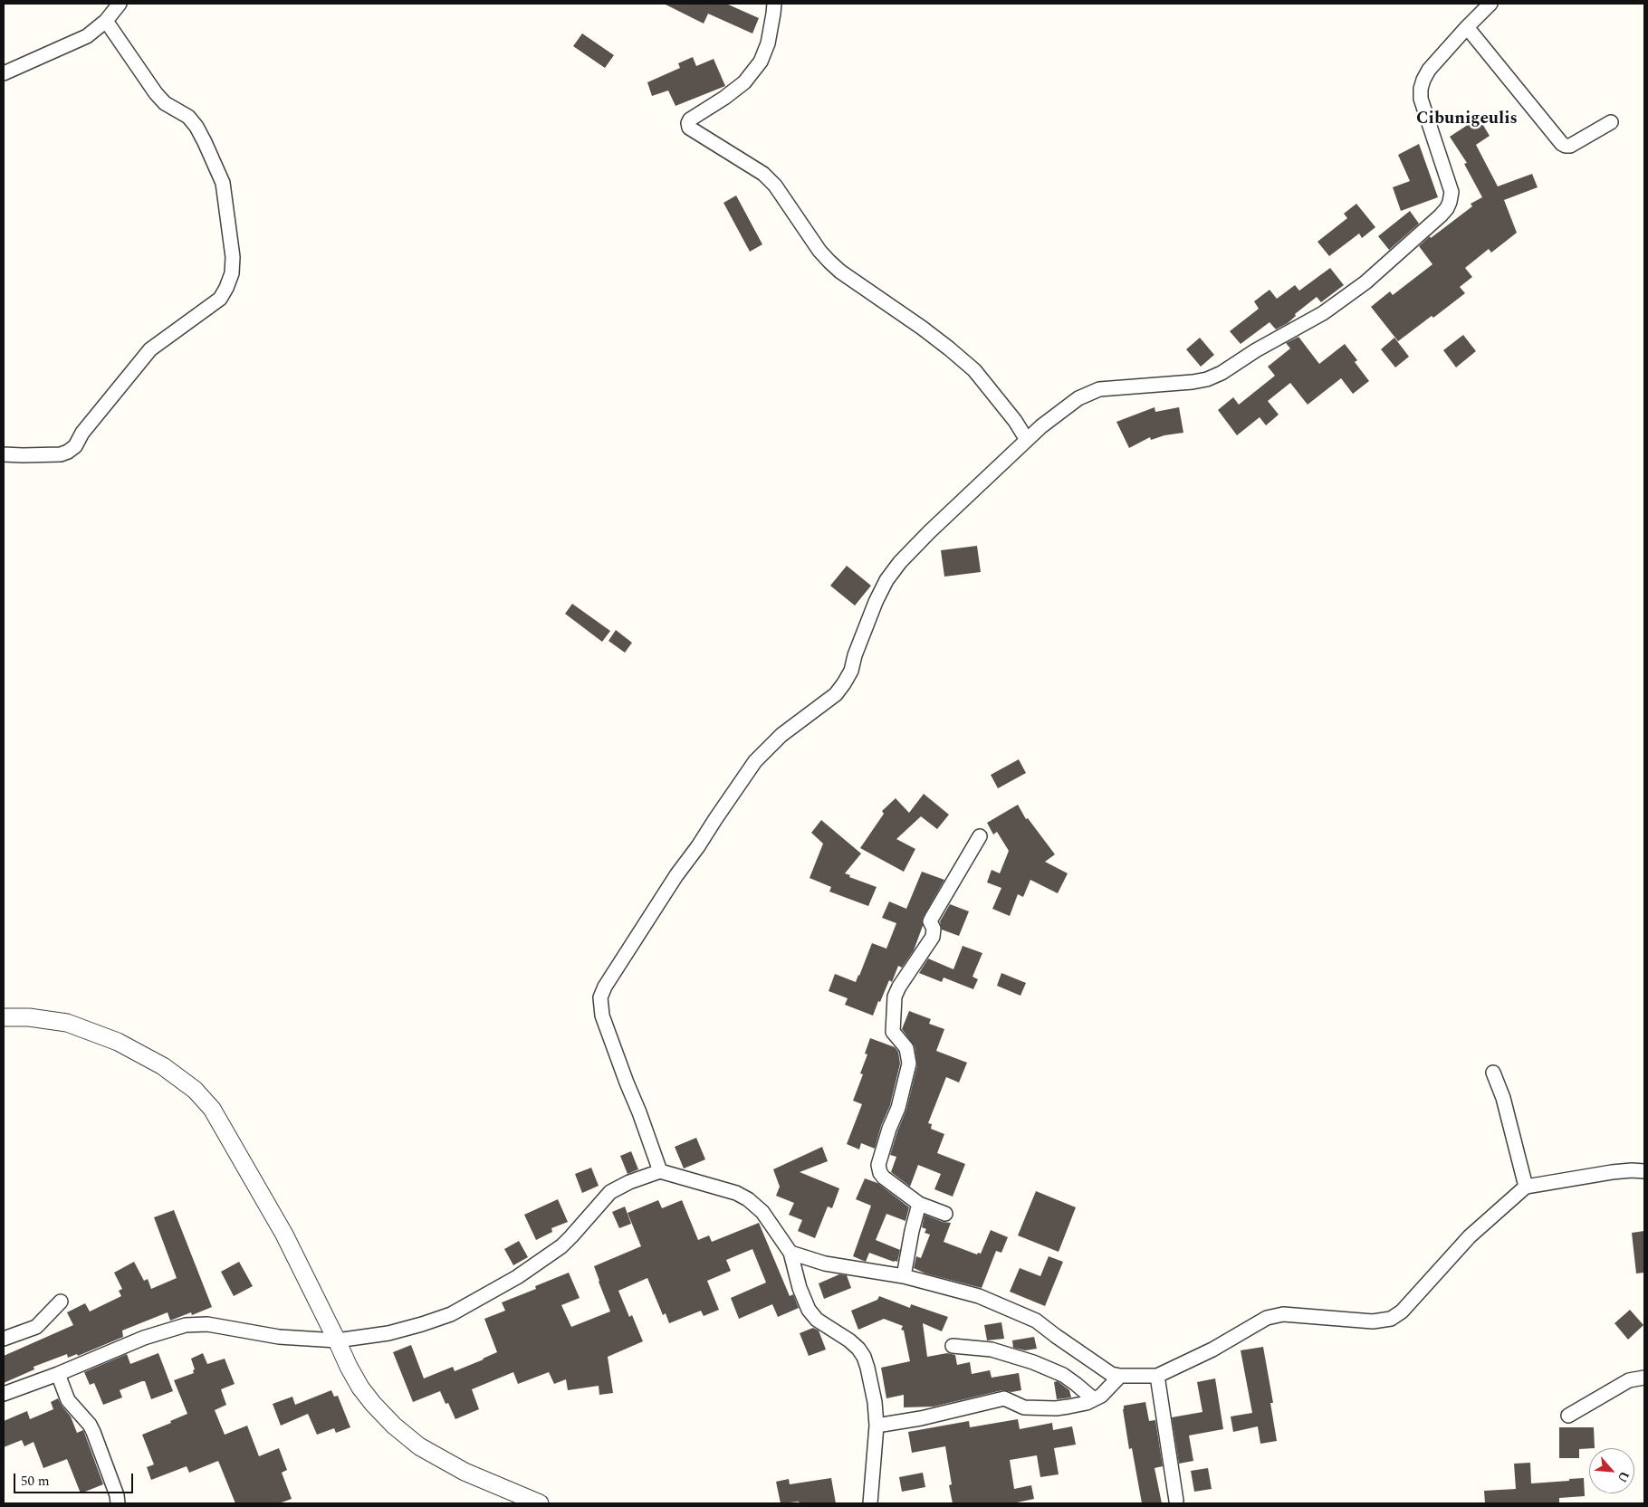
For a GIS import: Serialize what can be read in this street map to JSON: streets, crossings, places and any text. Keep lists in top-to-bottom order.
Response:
{
  "districts": ["Cibunigeulis"],
  "scale_bar": "50 m",
  "north": "bottom right"
}
